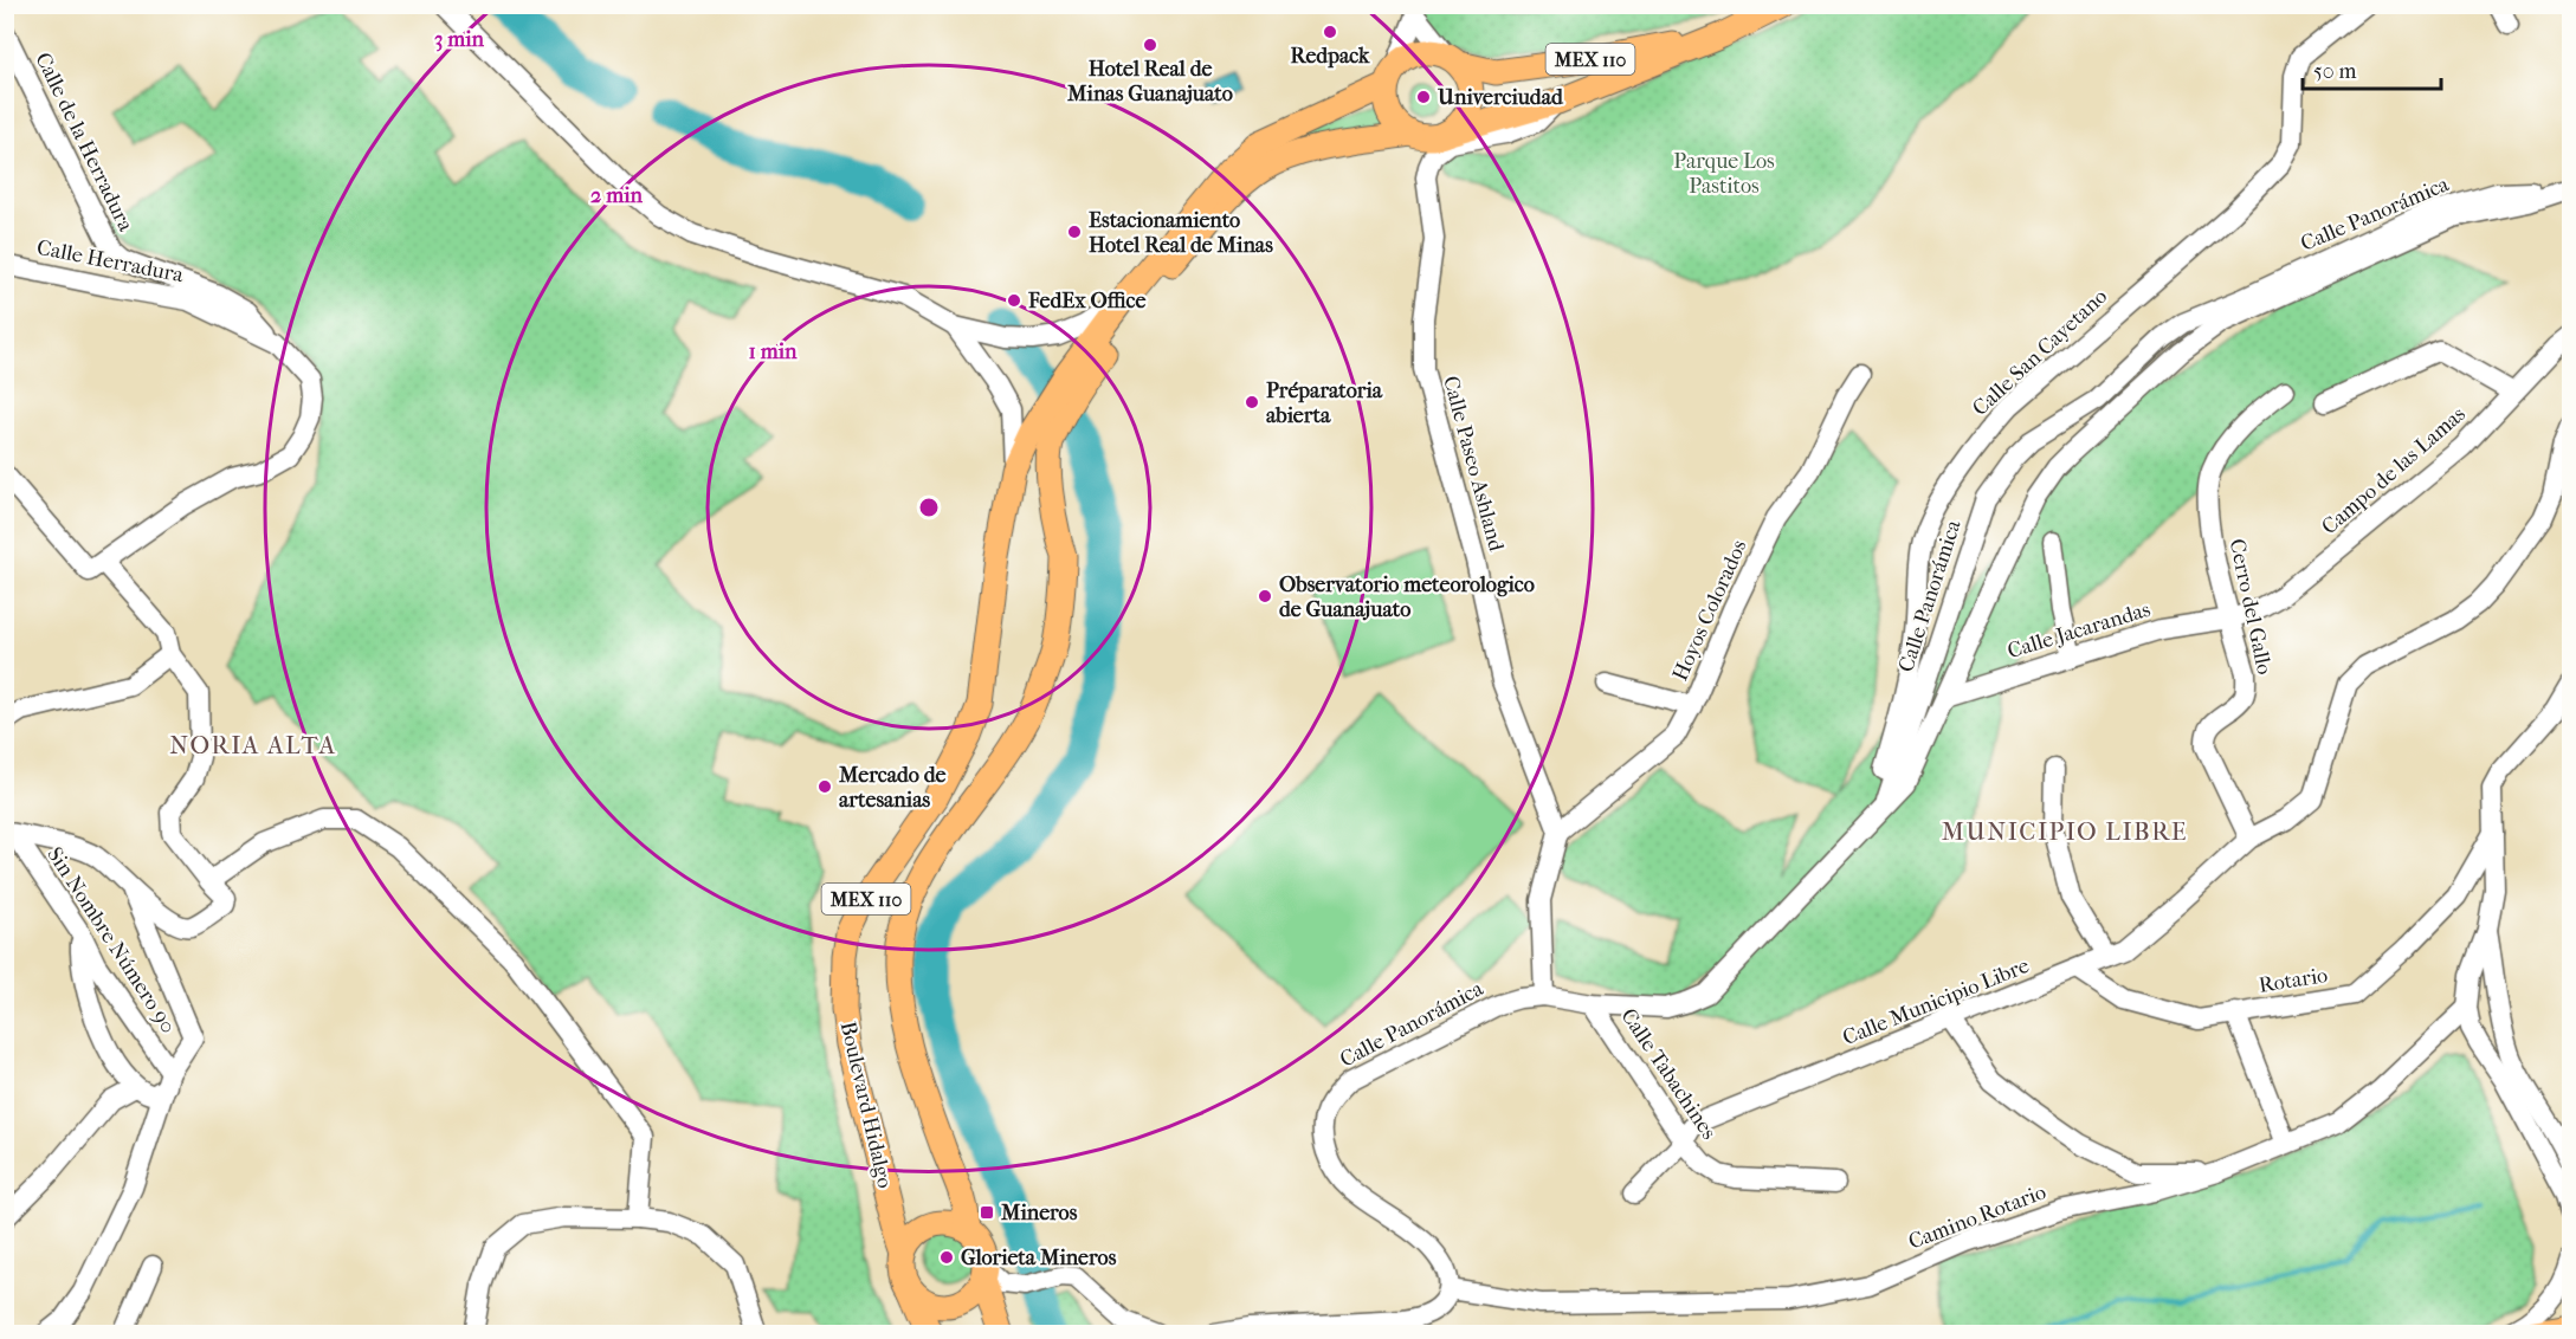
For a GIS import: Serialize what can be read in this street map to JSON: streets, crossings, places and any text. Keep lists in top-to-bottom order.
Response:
{
  "streets": {
    "main road": ["MEX 110", "Boulevard Hidalgo"],
    "street": [
      "Calle de la Herradura",
      "Calle Panorámica",
      "Calle Herradura",
      "Calle San Cayetano",
      "Calle Paseo Ashland",
      "Campo de las Lamas",
      "Cerro del Gallo",
      "Hoyos Colorados",
      "Calle Jacarandas",
      "Sin Nombre Número 90",
      "Rotario",
      "Calle Municipio Libre",
      "Calle Tabachines",
      "Camino Rotario"
    ]
  },
  "crossings": [
    ["MEX 110", "Calle Paseo Ashland"],
    ["MEX 110", "Boulevard Hidalgo"],
    ["Calle de la Herradura", "Calle Herradura"],
    ["Calle Panorámica", "Calle San Cayetano"],
    ["Calle Panorámica", "Calle Jacarandas"],
    ["Calle Panorámica", "Calle Tabachines"],
    ["Calle Panorámica", "Camino Rotario"],
    ["Calle Paseo Ashland", "Hoyos Colorados"],
    ["Campo de las Lamas", "Cerro del Gallo"],
    ["Campo de las Lamas", "Calle Jacarandas"],
    ["Cerro del Gallo", "Calle Jacarandas"],
    ["Cerro del Gallo", "Calle Municipio Libre"],
    ["Rotario", "Calle Municipio Libre"],
    ["Calle Municipio Libre", "Calle Tabachines"]
  ],
  "districts": ["NORIA ALTA", "MUNICIPIO LIBRE"],
  "parks": ["Parque Los Pastitos"],
  "places": {
    "other": [
      "Redpack",
      "Hotel Real de Minas Guanajuato",
      "Univerciudad",
      "Estacionamiento Hotel Real de Minas",
      "FedEx Office",
      "Préparatoria abierta",
      "Observatorio meteorologico de Guanajuato",
      "Mercado de artesanias",
      "Glorieta Mineros"
    ],
    "transit": ["Mineros"]
  },
  "scale_bar": "50 m",
  "rings": ["3 min", "2 min", "1 min"]
}
